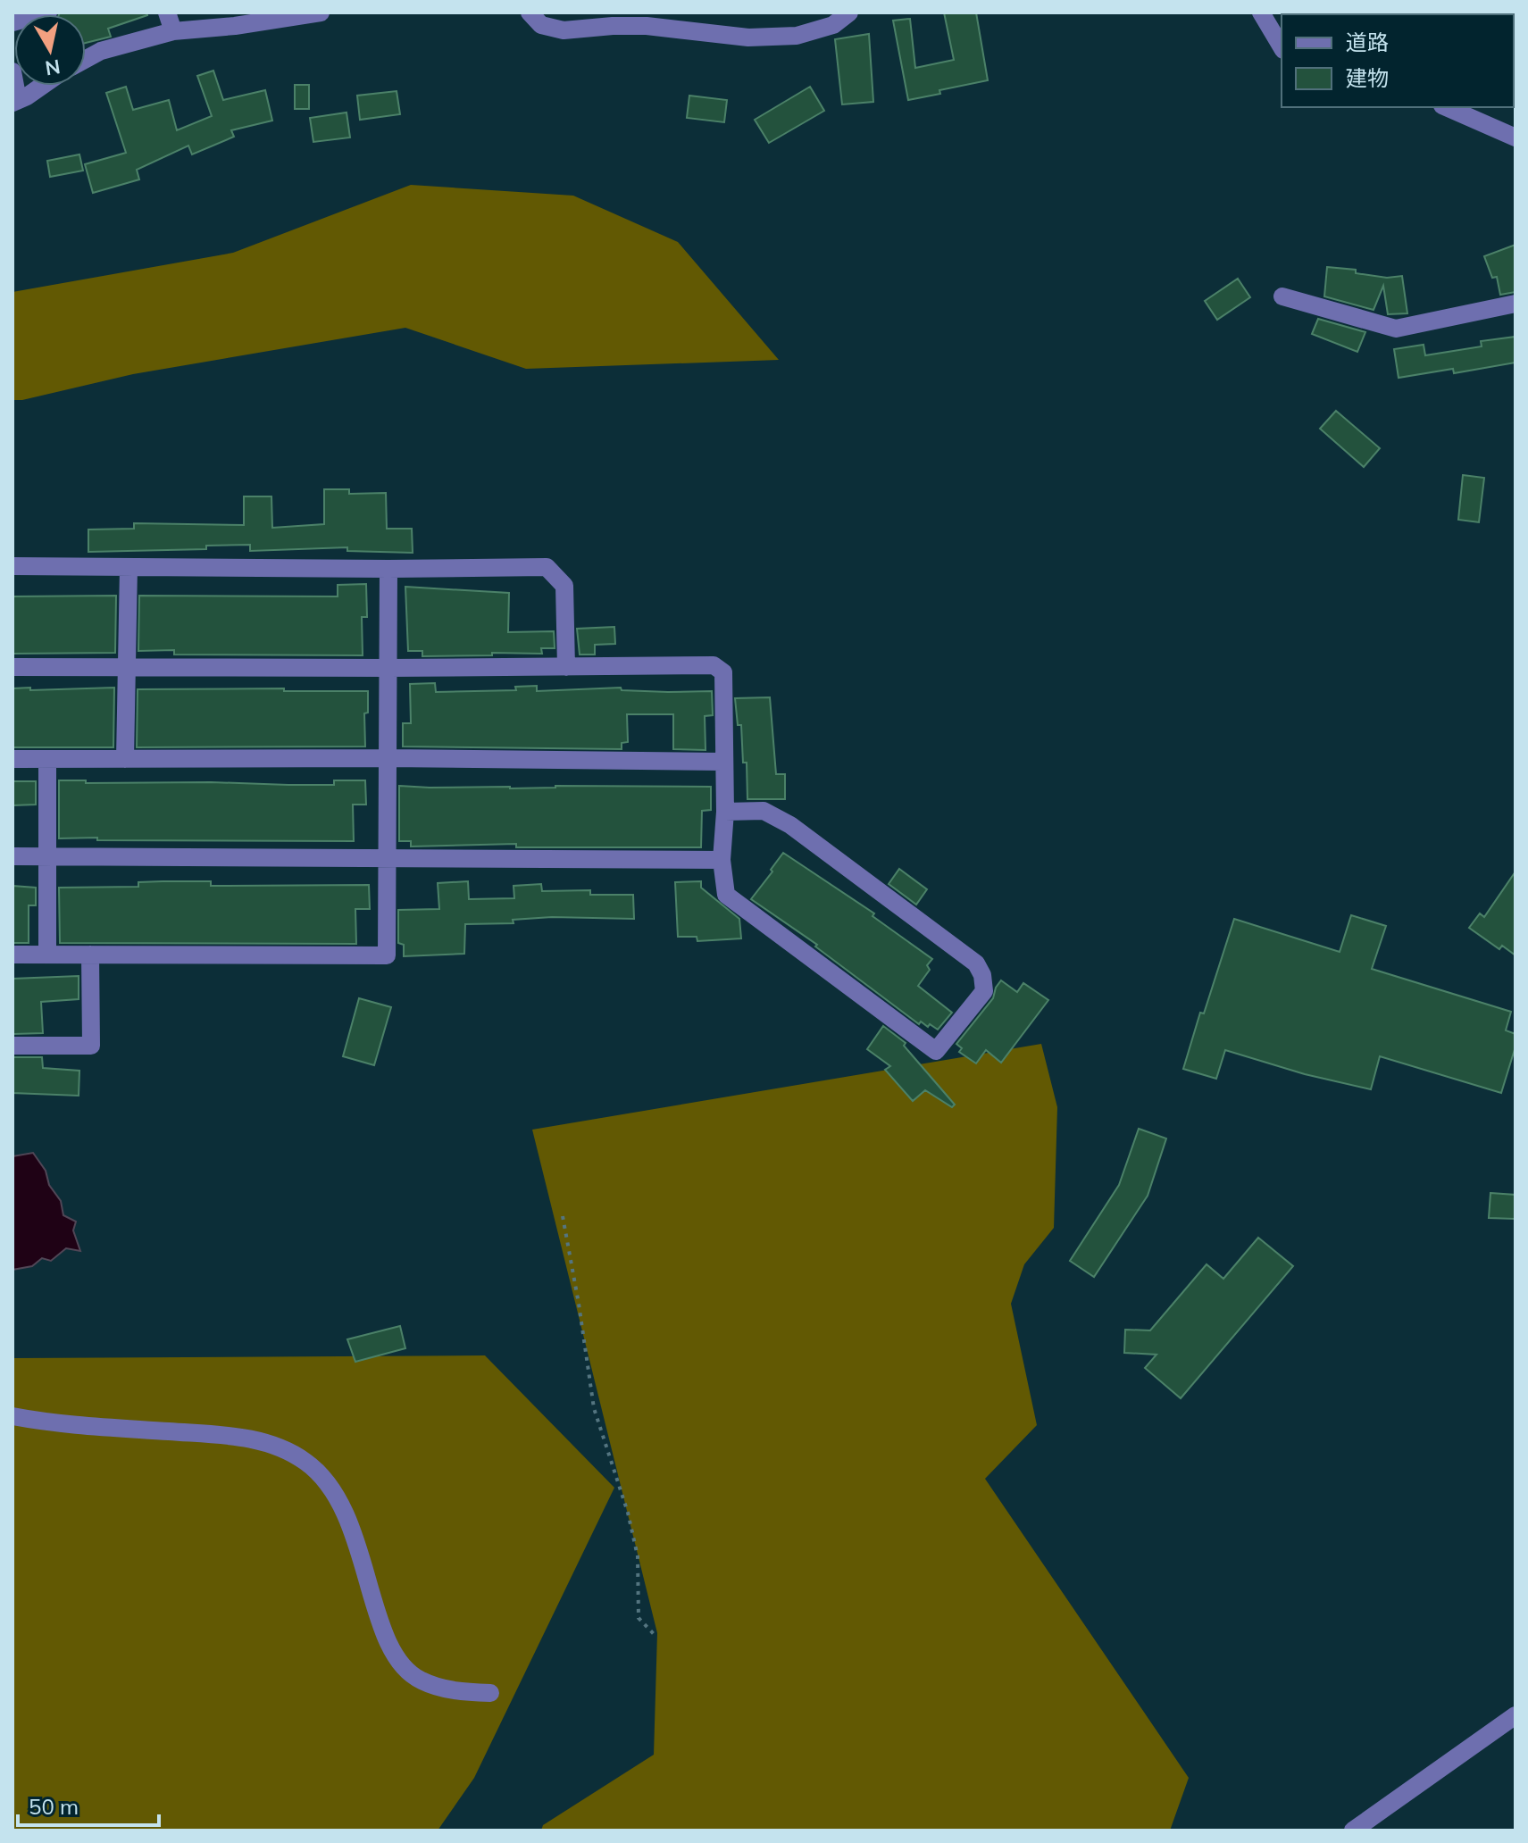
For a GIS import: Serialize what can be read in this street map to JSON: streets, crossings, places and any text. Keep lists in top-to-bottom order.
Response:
{
  "legend": ["道路", "建物"],
  "scale_bar": "50 m",
  "north": "bottom"
}
